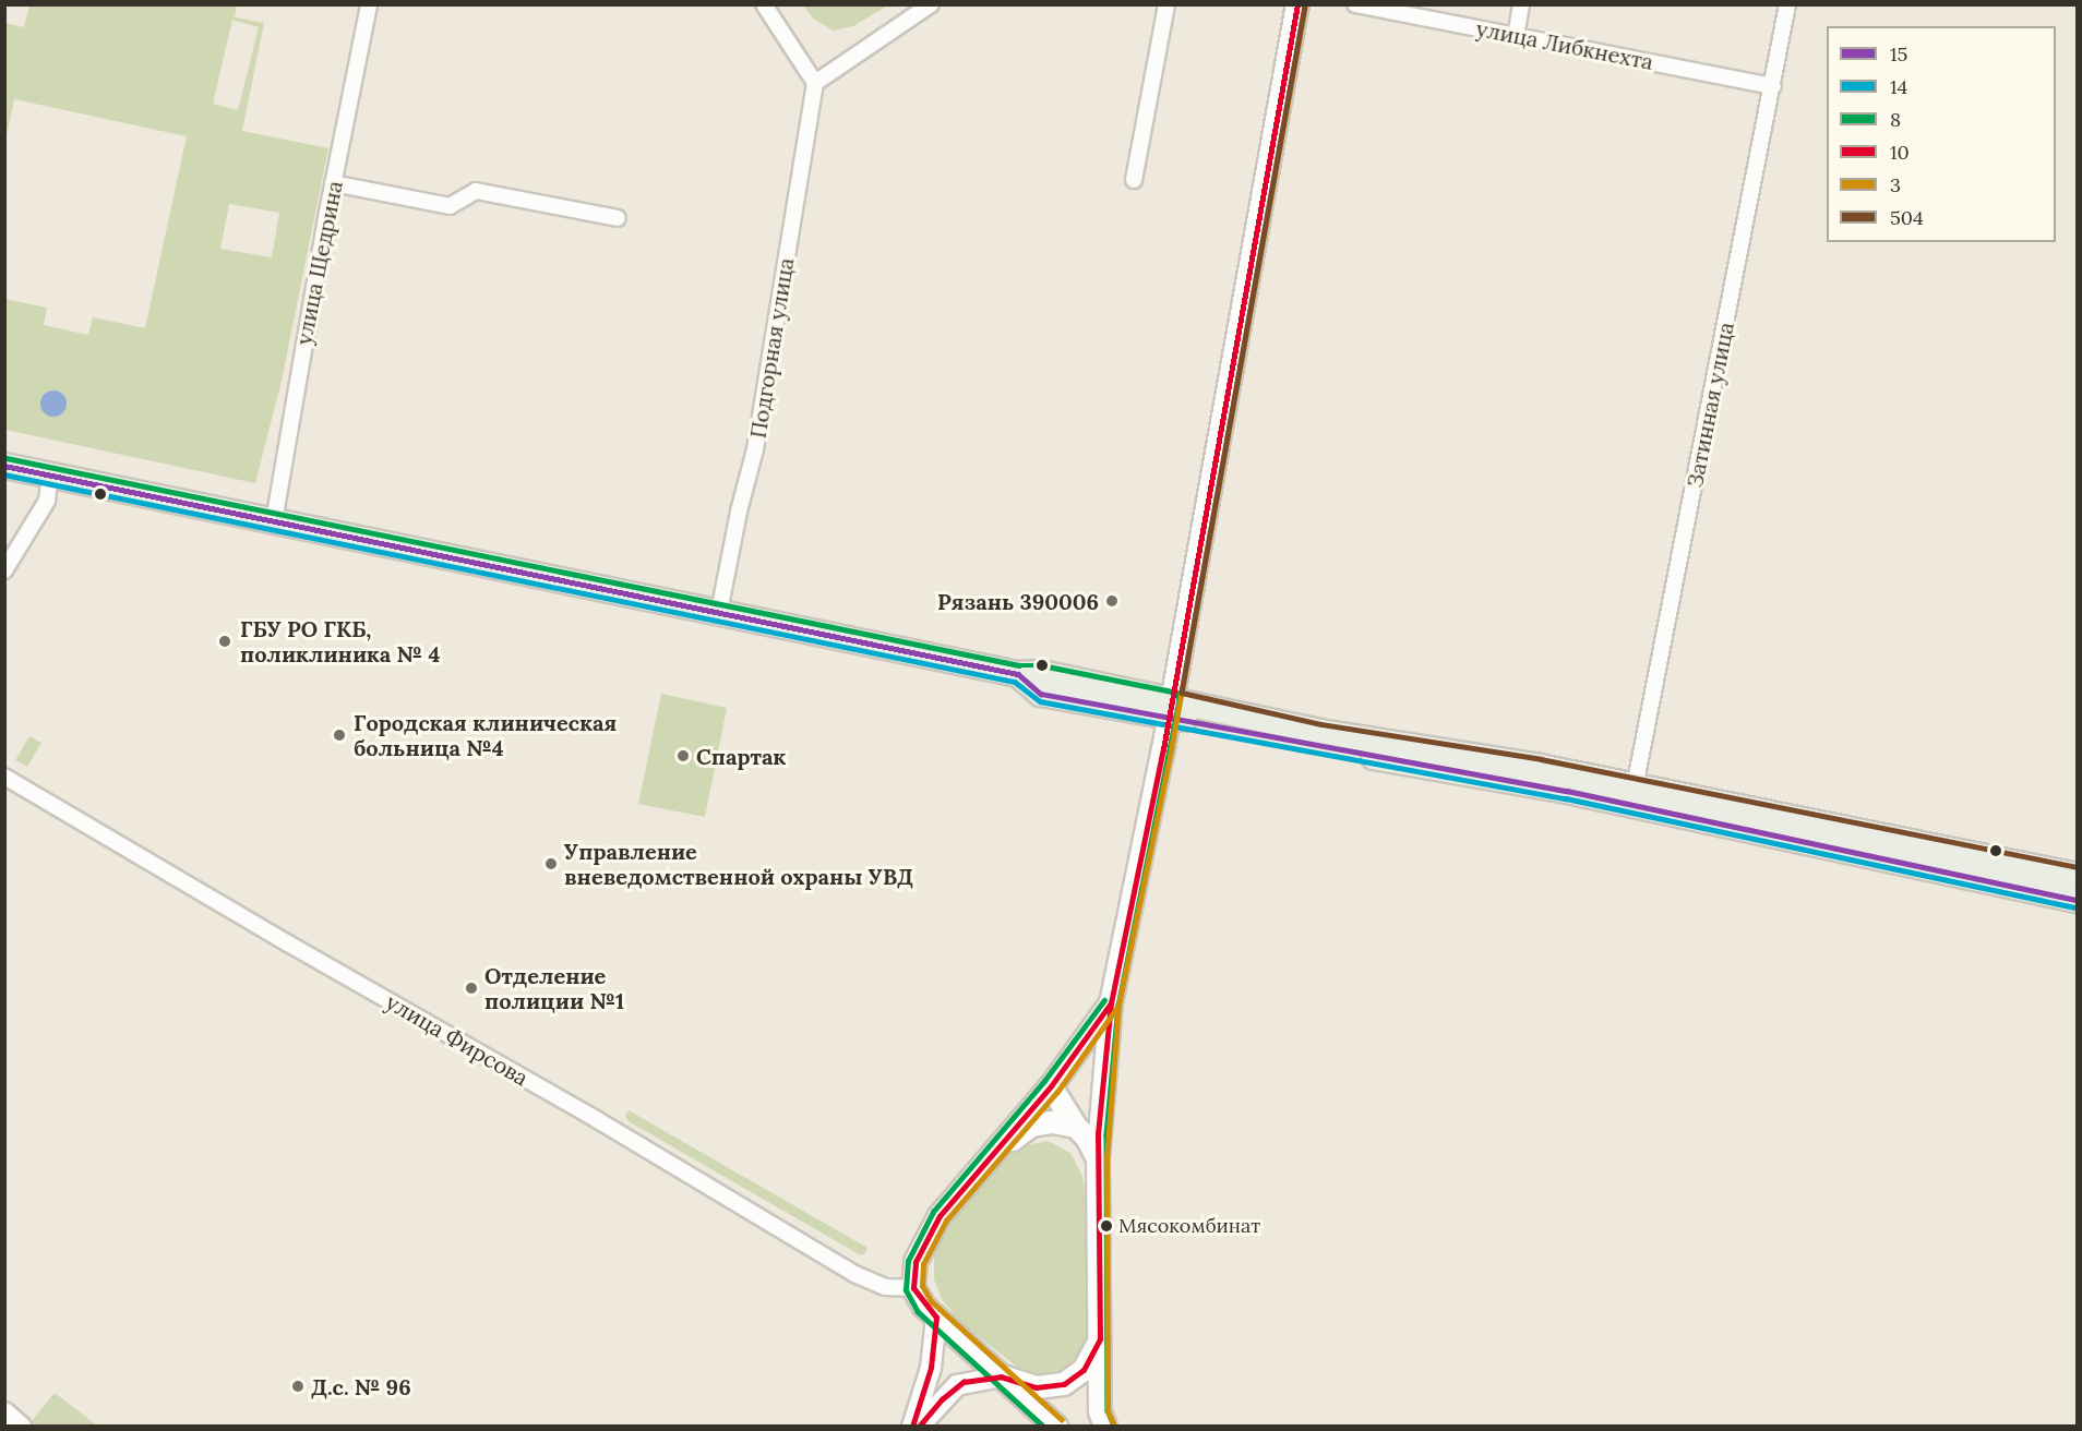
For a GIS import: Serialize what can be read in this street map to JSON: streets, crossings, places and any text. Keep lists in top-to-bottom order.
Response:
{
  "streets": {
    "street": [
      "улица Либкнехта",
      "улица Щедрина",
      "Подгорная улица",
      "Затинная улица",
      "улица Фирсова"
    ]
  },
  "crossings": [
    ["улица Либкнехта", "Затинная улица"]
  ],
  "places": [
    "Рязань 390006",
    "ГБУ РО ГКБ, поликлиника № 4",
    "Городская клиническая больница №4",
    "Спартак",
    "Управление вневедомственной охраны УВД",
    "Отделение полиции №1",
    "Мясокомбинат",
    "Д.с. № 96"
  ],
  "lines": [
    "transit line 10",
    "transit line 3",
    "transit line 504",
    "transit line 8",
    "transit line 15",
    "transit line 14"
  ],
  "legend": [
    "15",
    "14",
    "8",
    "10",
    "3",
    "504"
  ]
}
